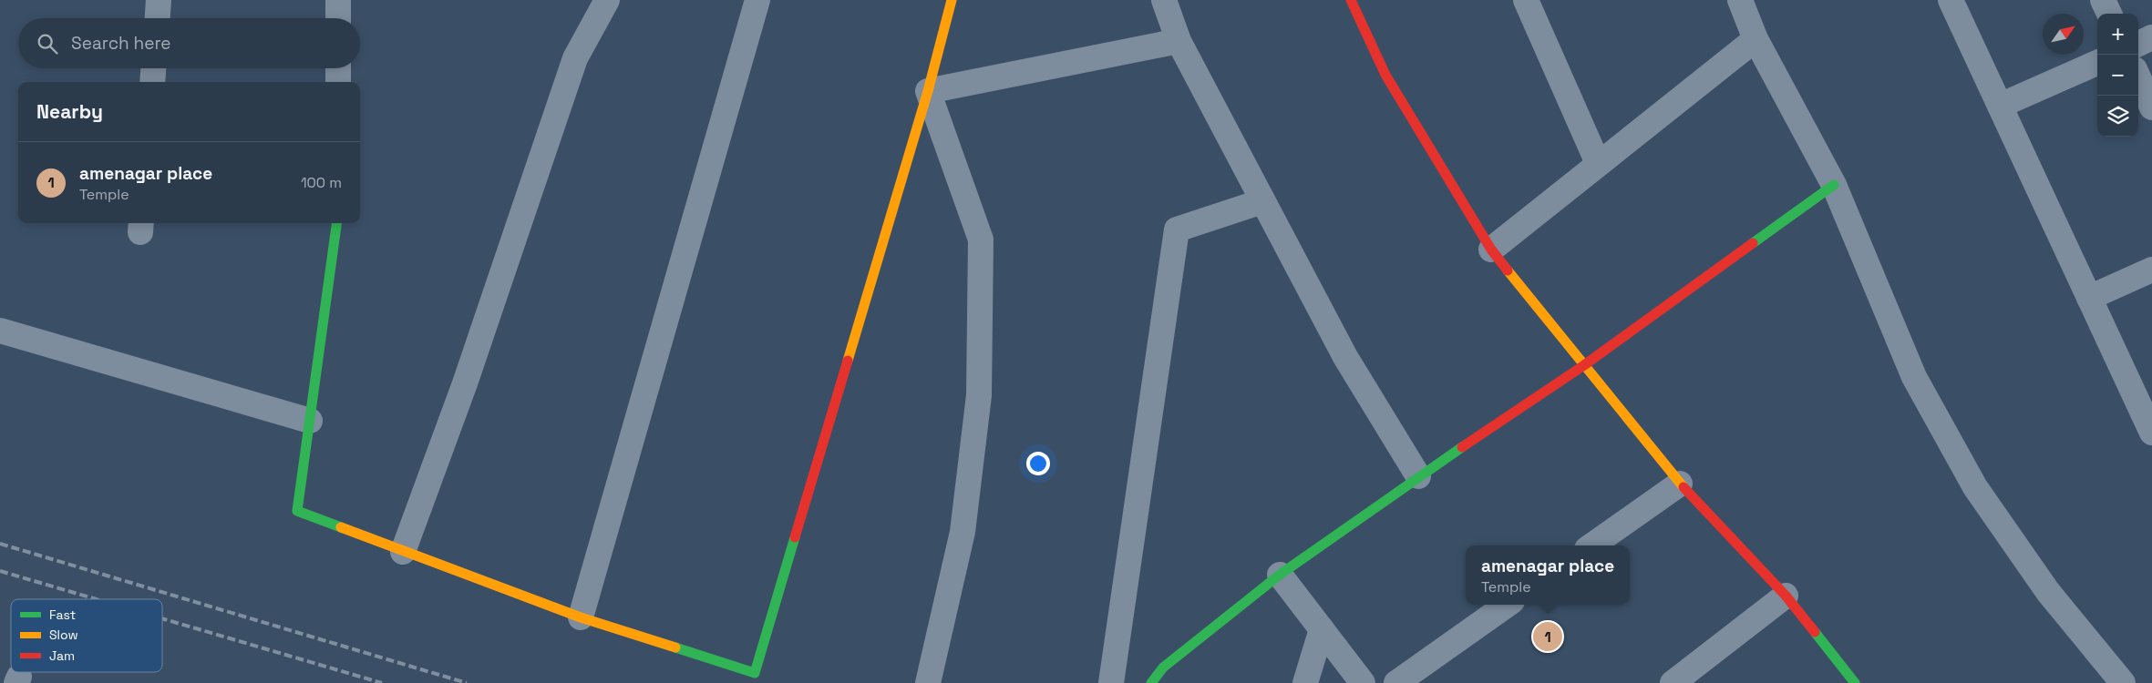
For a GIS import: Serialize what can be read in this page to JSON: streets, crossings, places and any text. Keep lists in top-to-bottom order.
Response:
{
  "legend": ["Fast", "Slow", "Jam"],
  "north": "top right",
  "page": {
    "map_buttons": ["+", "−"],
    "search": "Search here",
    "heading": "Nearby",
    "list": [
      {
        "mark": "1",
        "name": "amenagar place",
        "note": "Temple",
        "value": "100 m"
      }
    ],
    "popup": ["amenagar place", "Temple"],
    "pins": "1"
  }
}
